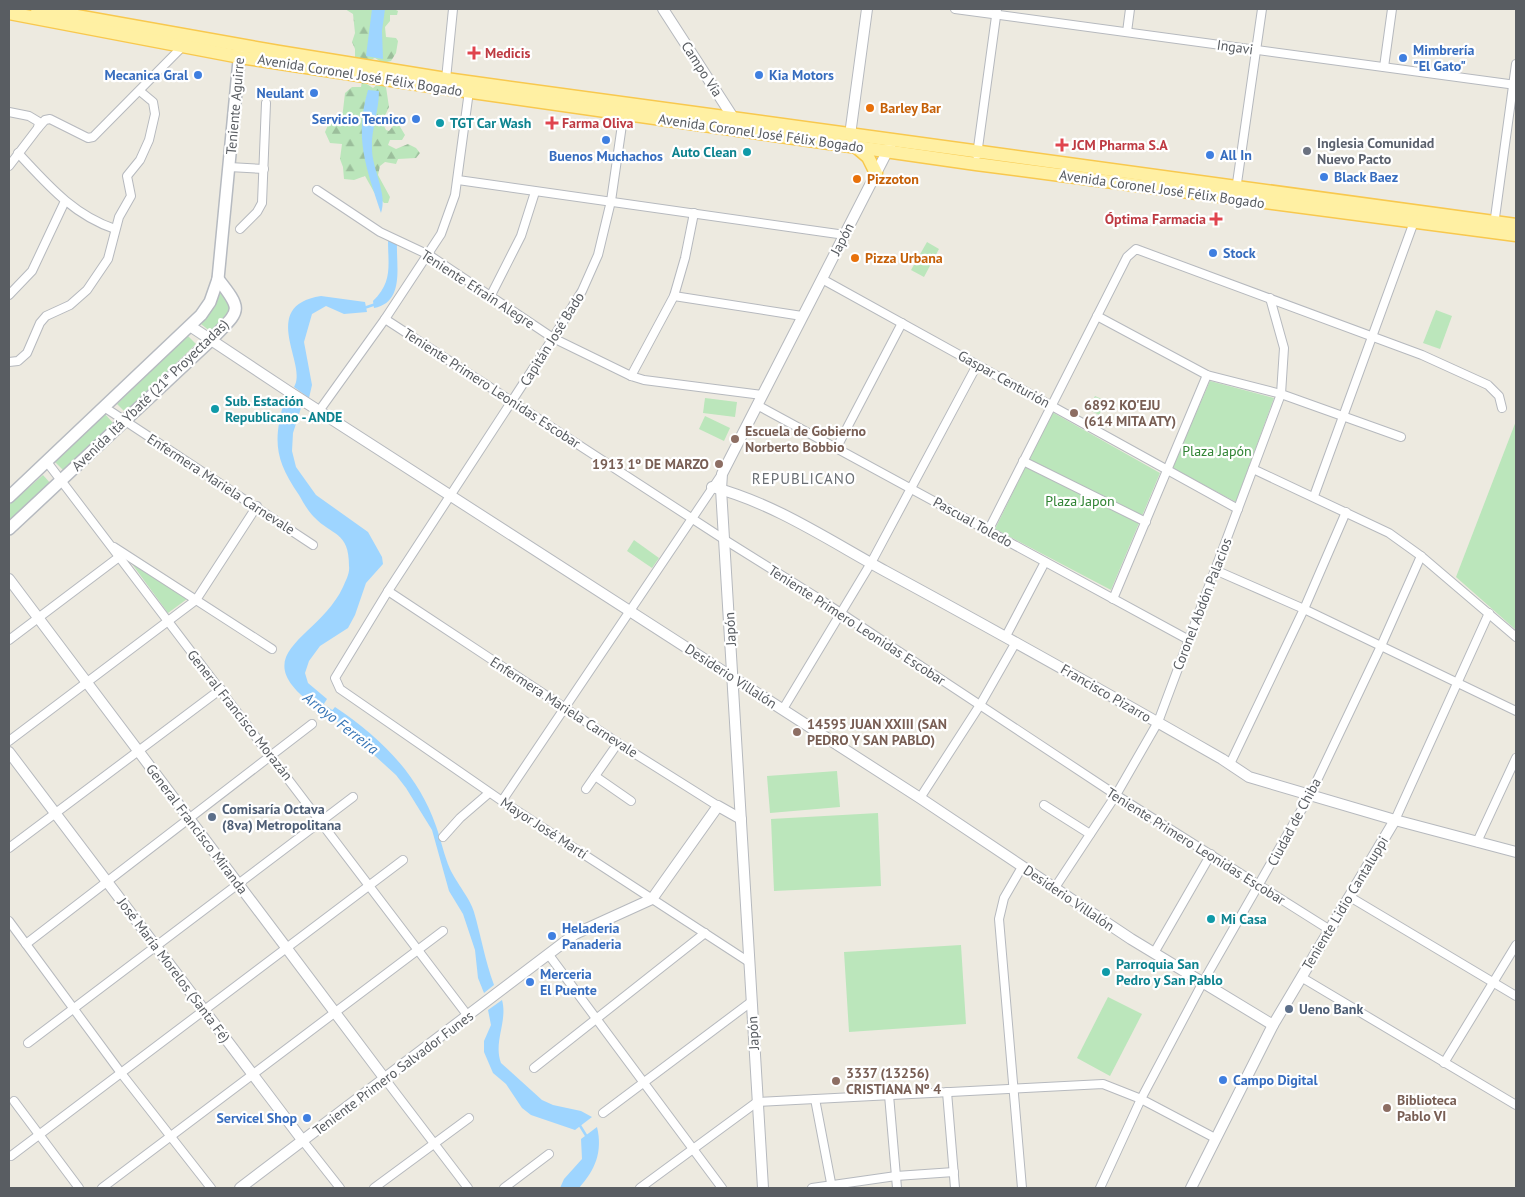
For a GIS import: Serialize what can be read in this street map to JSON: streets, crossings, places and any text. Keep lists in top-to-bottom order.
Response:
{
  "streets": {
    "main road": ["Avenida Coronel José Félix Bogado", "Teniente Aguirre", "Avenida Itá Ybaté (21ª Proyectadas)"],
    "street": [
      "Ingavi",
      "Campo Vía",
      "Japón",
      "Teniente Efraín Alegre",
      "Capitán José Bado",
      "Gaspar Centurión",
      "Teniente Primero Leonidas Escobar",
      "Enfermera Mariela Carnevale",
      "Pascual Toledo",
      "Coronel Abdón Palacios",
      "Desiderio Villalón",
      "Francisco Pizarro",
      "General Francisco Morazán",
      "Ciudad de Chiba",
      "Mayor José Martí",
      "General Francisco Miranda",
      "Teniente Lidio Cantaluppi",
      "José María Morelos (Santa Fé)",
      "Teniente Primero Salvador Funes"
    ]
  },
  "crossings": [
    ["Campo Vía", "Avenida Coronel José Félix Bogado"],
    ["Avenida Coronel José Félix Bogado", "Teniente Aguirre"],
    ["Avenida Coronel José Félix Bogado", "Japón"],
    ["Avenida Coronel José Félix Bogado", "Capitán José Bado"],
    ["Teniente Aguirre", "Avenida Itá Ybaté (21ª Proyectadas)"],
    ["Japón", "Teniente Efraín Alegre"],
    ["Japón", "Gaspar Centurión"],
    ["Japón", "Teniente Primero Leonidas Escobar"],
    ["Japón", "Enfermera Mariela Carnevale"],
    ["Japón", "Pascual Toledo"],
    ["Japón", "Desiderio Villalón"],
    ["Japón", "Francisco Pizarro"],
    ["Japón", "Mayor José Martí"],
    ["Teniente Efraín Alegre", "Capitán José Bado"],
    ["Capitán José Bado", "Teniente Primero Leonidas Escobar"],
    ["Capitán José Bado", "Enfermera Mariela Carnevale"],
    ["Capitán José Bado", "Desiderio Villalón"],
    ["Capitán José Bado", "Mayor José Martí"],
    ["Gaspar Centurión", "Coronel Abdón Palacios"],
    ["Teniente Primero Leonidas Escobar", "Coronel Abdón Palacios"],
    ["Teniente Primero Leonidas Escobar", "Ciudad de Chiba"],
    ["Teniente Primero Leonidas Escobar", "Teniente Lidio Cantaluppi"],
    ["Avenida Itá Ybaté (21ª Proyectadas)", "Enfermera Mariela Carnevale"],
    ["Avenida Itá Ybaté (21ª Proyectadas)", "Desiderio Villalón"],
    ["Avenida Itá Ybaté (21ª Proyectadas)", "General Francisco Morazán"],
    ["Pascual Toledo", "Coronel Abdón Palacios"],
    ["Coronel Abdón Palacios", "Desiderio Villalón"],
    ["Coronel Abdón Palacios", "Francisco Pizarro"],
    ["Desiderio Villalón", "Ciudad de Chiba"],
    ["Desiderio Villalón", "Teniente Lidio Cantaluppi"],
    ["Francisco Pizarro", "Ciudad de Chiba"],
    ["Francisco Pizarro", "Teniente Lidio Cantaluppi"],
    ["General Francisco Morazán", "Teniente Primero Salvador Funes"],
    ["Mayor José Martí", "Teniente Primero Salvador Funes"],
    ["General Francisco Miranda", "Teniente Primero Salvador Funes"],
    ["José María Morelos (Santa Fé)", "Teniente Primero Salvador Funes"]
  ],
  "districts": ["REPUBLICANO"],
  "water": ["Arroyo Ferreira"],
  "parks": ["Plaza Japón", "Plaza Japon"],
  "places": {
    "health": [
      "Medicis",
      "Farma Oliva",
      "JCM Pharma S.A",
      "Óptima Farmacia"
    ],
    "other": [
      "Mimbrería \"El Gato\"",
      "Mecanica Gral",
      "Kia Motors",
      "Neulant",
      "Barley Bar",
      "Servicio Tecnico",
      "TGT Car Wash",
      "Buenos Muchachos",
      "Inglesia Comunidad Nuevo Pacto",
      "Auto Clean",
      "All In",
      "Black Baez",
      "Pizzoton",
      "Stock",
      "Pizza Urbana",
      "Sub. Estación Republicano - ANDE",
      "6892 KO'EJU (614 MITA ATY)",
      "Escuela de Gobierno Norberto Bobbio",
      "1913 1º DE MARZO",
      "14595 JUAN XXIII (SAN PEDRO Y SAN PABLO)",
      "Comisaría Octava (8va) Metropolitana",
      "Mi Casa",
      "Heladeria Panaderia",
      "Parroquia San Pedro y San Pablo",
      "Merceria El Puente",
      "Ueno Bank",
      "Campo Digital",
      "3337 (13256) CRISTIANA Nº 4",
      "Biblioteca Pablo VI",
      "Servicel Shop"
    ]
  }
}
